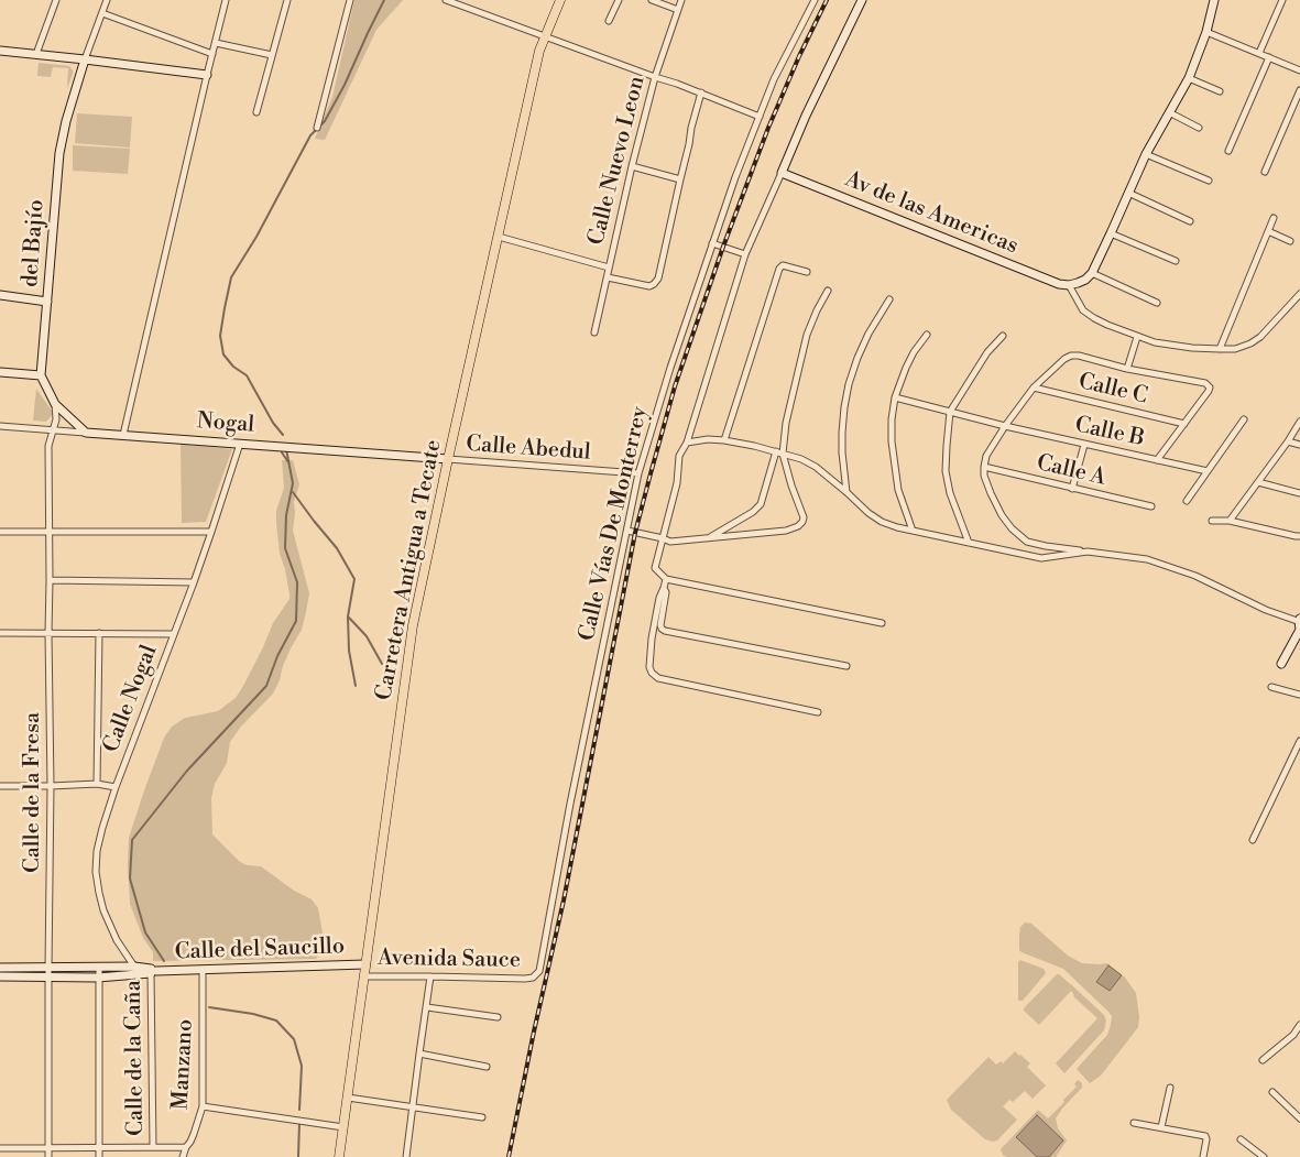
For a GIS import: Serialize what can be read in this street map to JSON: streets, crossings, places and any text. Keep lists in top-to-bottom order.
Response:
{
  "streets": {
    "main road": ["Carretera Antigua a Tecate"],
    "street": [
      "Calle Nuevo Leon",
      "Av de las Americas",
      "del Bajío",
      "Calle C",
      "Nogal",
      "Calle B",
      "Calle Abedul",
      "Calle A",
      "Calle Vías De Monterrey",
      "Calle Nogal",
      "Calle de la Fresa",
      "Calle del Saucillo",
      "Avenida Sauce",
      "Calle de la Caña",
      "Manzano"
    ]
  },
  "crossings": [
    ["Nogal", "Calle Abedul"],
    ["Nogal", "Carretera Antigua a Tecate"],
    ["Nogal", "Calle Nogal"],
    ["Nogal", "Calle de la Fresa"],
    ["Calle Abedul", "Calle Vías De Monterrey"],
    ["Calle Abedul", "Carretera Antigua a Tecate"],
    ["Calle Vías De Monterrey", "Avenida Sauce"],
    ["Carretera Antigua a Tecate", "Calle del Saucillo"],
    ["Carretera Antigua a Tecate", "Avenida Sauce"],
    ["Calle Nogal", "Calle del Saucillo"],
    ["Calle de la Fresa", "Calle del Saucillo"],
    ["Calle del Saucillo", "Calle de la Caña"],
    ["Calle del Saucillo", "Manzano"]
  ]
}
